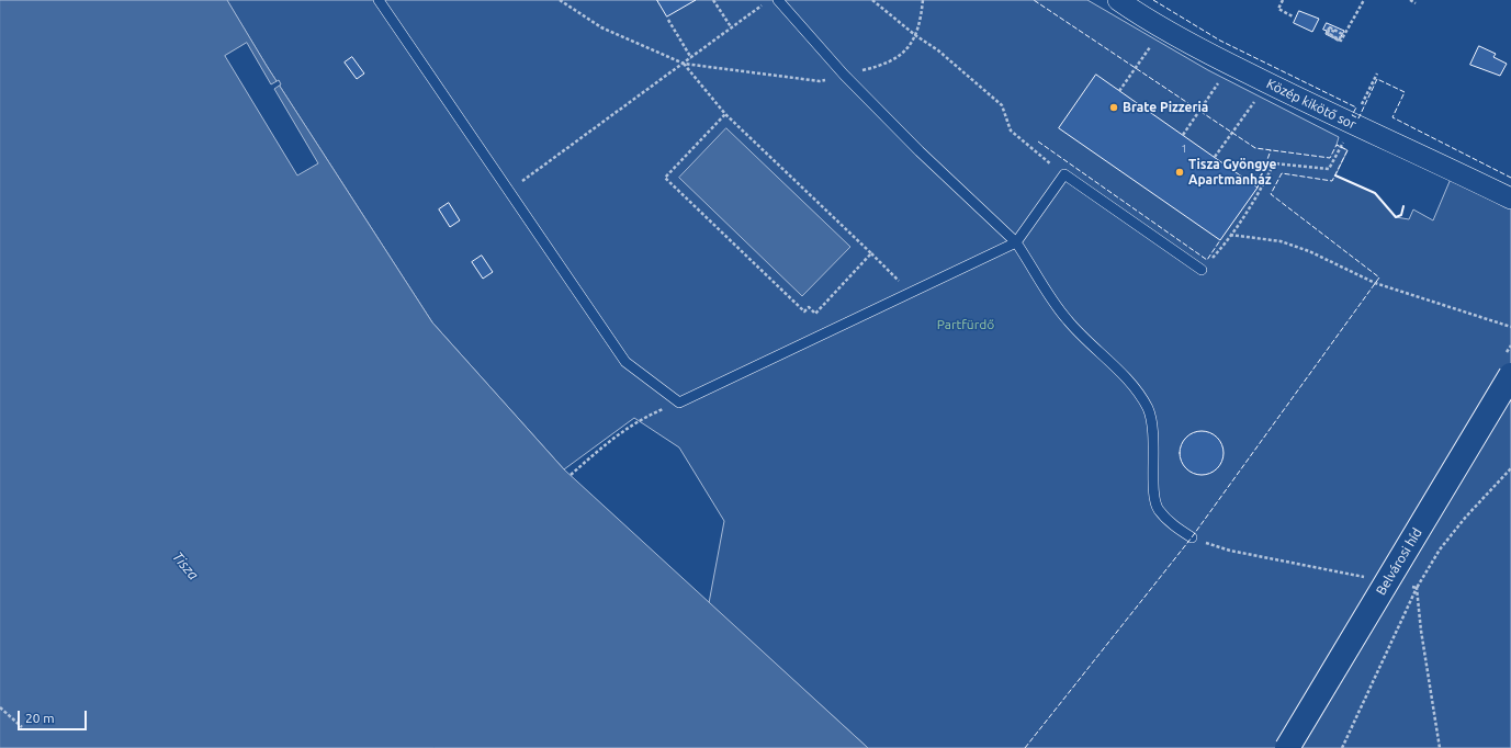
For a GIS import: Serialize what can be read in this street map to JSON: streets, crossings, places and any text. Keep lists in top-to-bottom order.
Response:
{
  "streets": {
    "street": ["Közép kikötő sor", "Belvárosi híd"]
  },
  "water": ["Tisza"],
  "parks": ["Partfürdő"],
  "places": ["Brate Pizzeria", "Tisza Gyöngye Apartmanház"],
  "house_numbers": ["1"],
  "scale_bar": "20 m"
}
